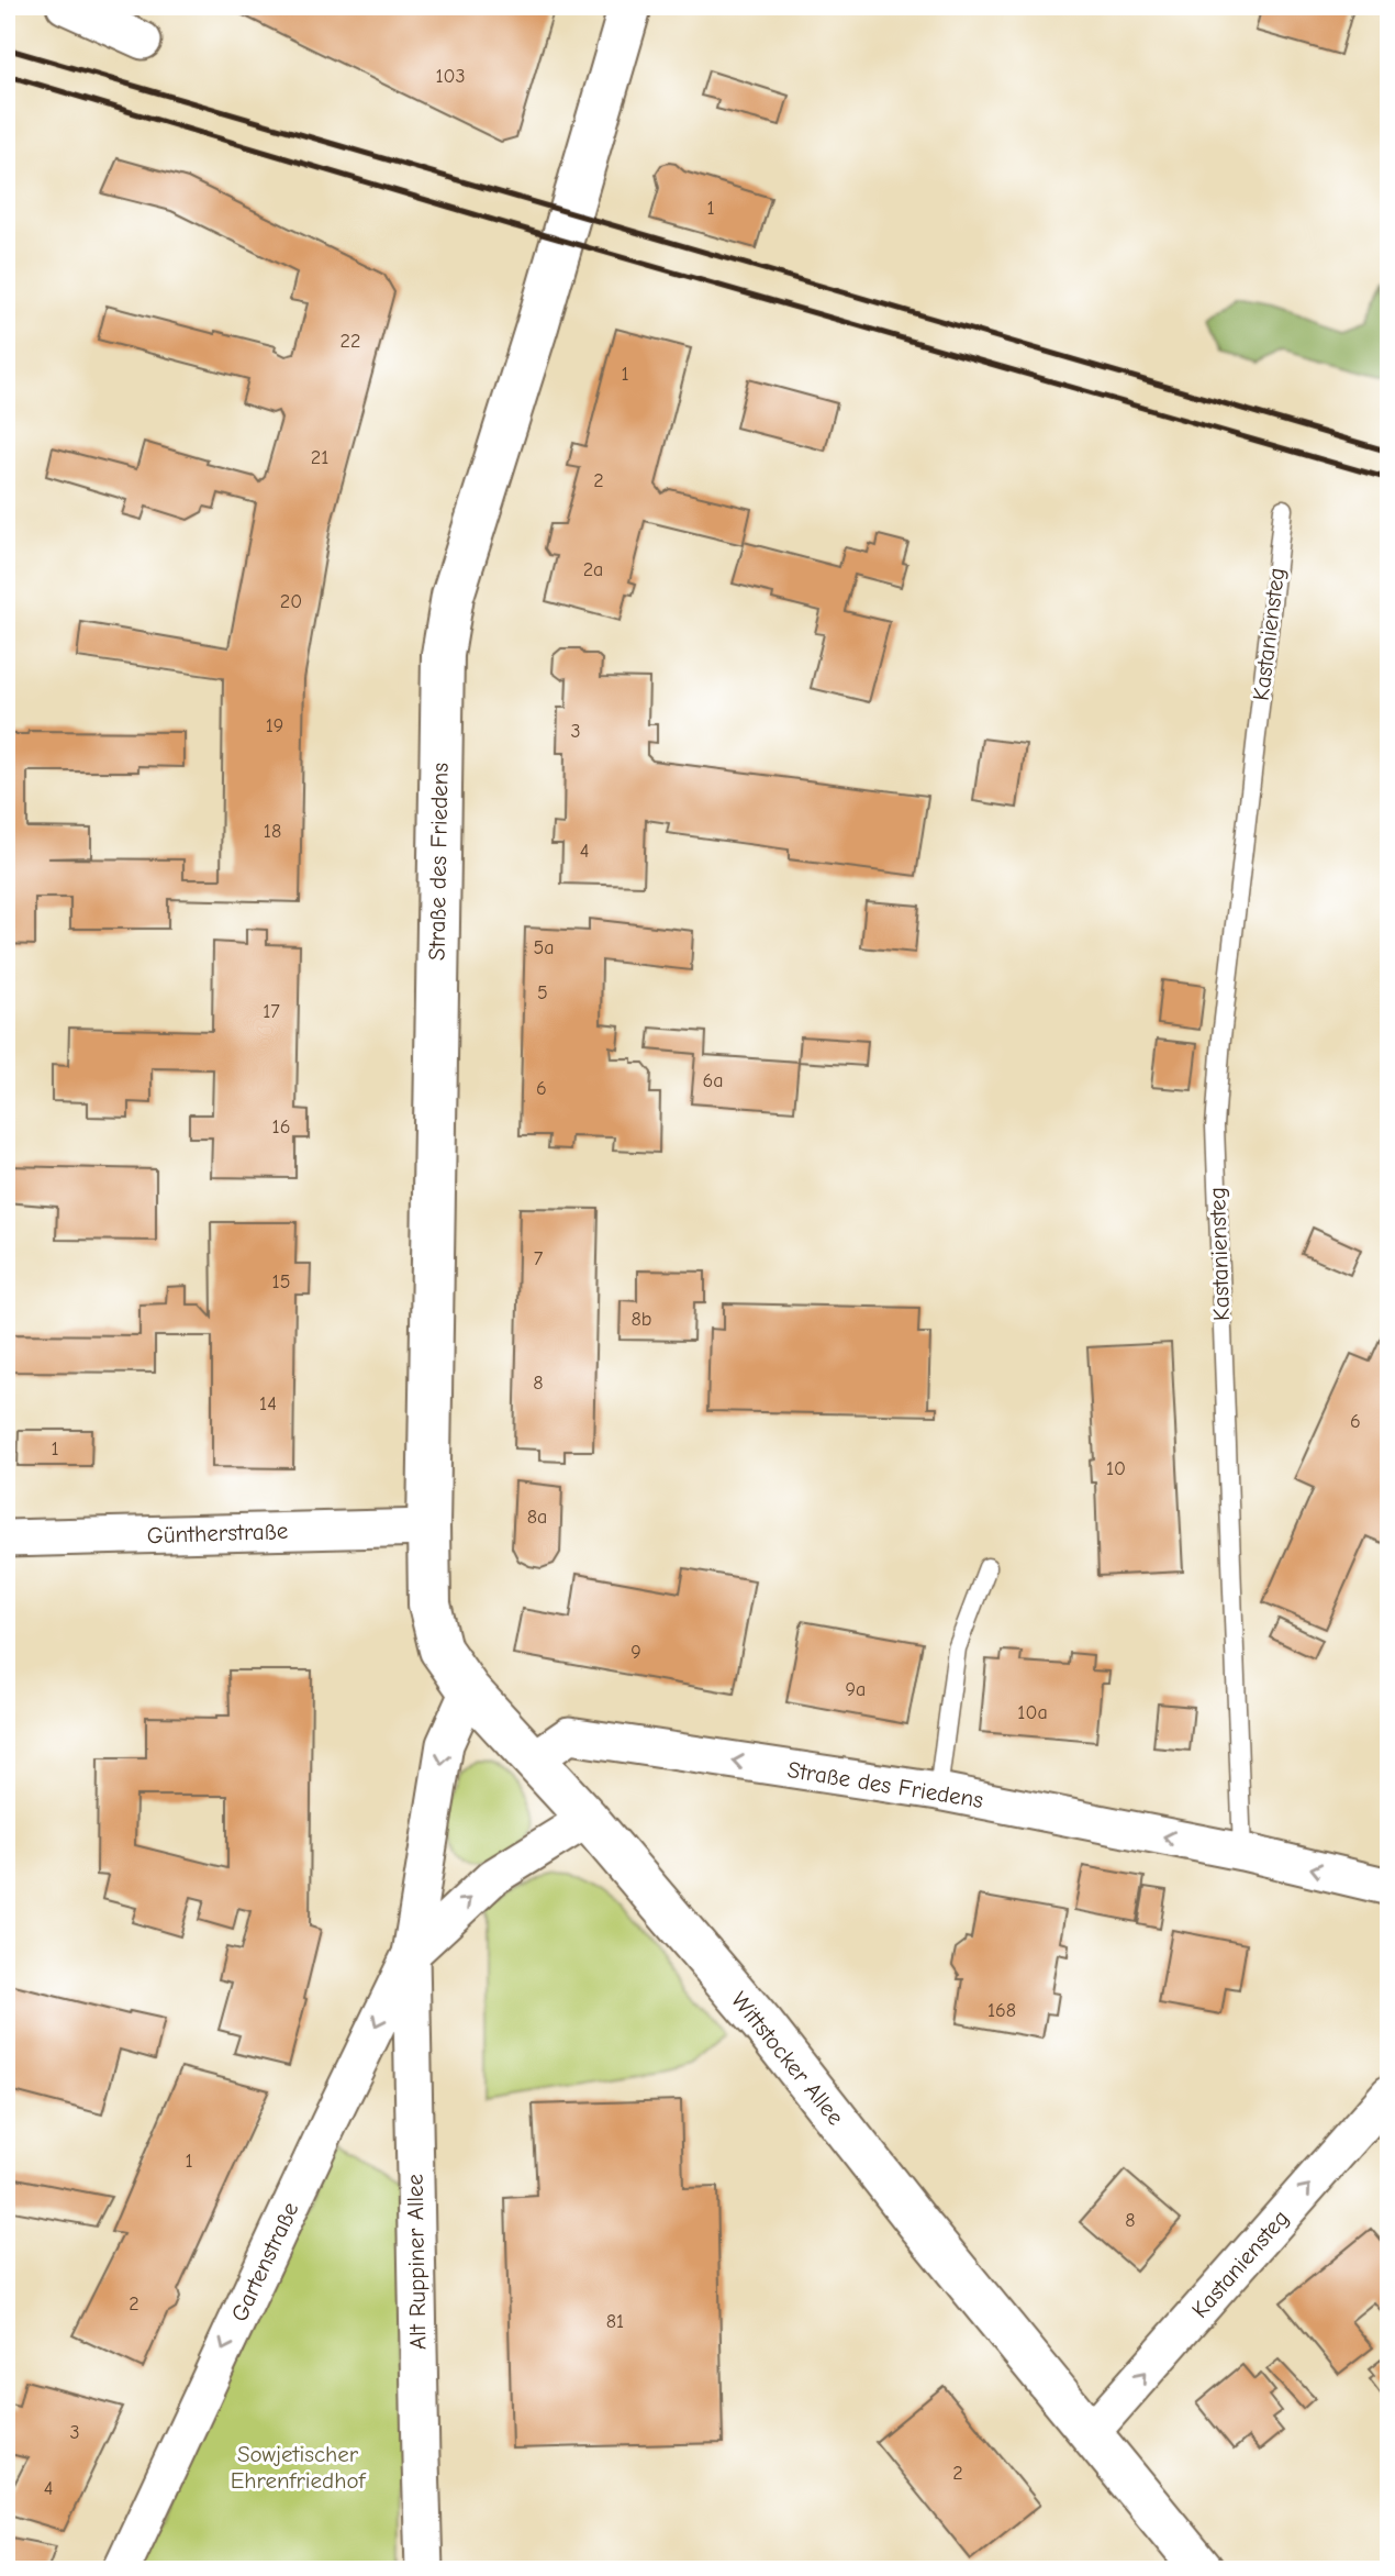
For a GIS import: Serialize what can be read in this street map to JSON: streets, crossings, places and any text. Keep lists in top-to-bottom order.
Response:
{
  "streets": {
    "main road": ["Straße des Friedens", "Wittstocker Allee"],
    "street": [
      "Kastaniensteg",
      "Güntherstraße",
      "Gartenstraße",
      "Alt Ruppiner Allee"
    ]
  },
  "crossings": [
    ["Kastaniensteg", "Straße des Friedens"],
    ["Kastaniensteg", "Wittstocker Allee"],
    ["Straße des Friedens", "Güntherstraße"],
    ["Straße des Friedens", "Wittstocker Allee"],
    ["Güntherstraße", "Wittstocker Allee"],
    ["Wittstocker Allee", "Alt Ruppiner Allee"],
    ["Gartenstraße", "Alt Ruppiner Allee"]
  ],
  "one_way": ["Gartenstraße"],
  "parks": ["Sowjetischer Ehrenfriedhof"],
  "house_numbers": [
    "103",
    "1",
    "22",
    "1",
    "21",
    "2",
    "2a",
    "20",
    "19",
    "3",
    "18",
    "4",
    "5a",
    "5",
    "17",
    "6a",
    "6",
    "16",
    "7",
    "15",
    "8b",
    "8",
    "14",
    "6",
    "1",
    "10",
    "8a",
    "9",
    "9a",
    "10a",
    "168",
    "1",
    "8",
    "2",
    "81",
    "3",
    "2",
    "4"
  ]
}
